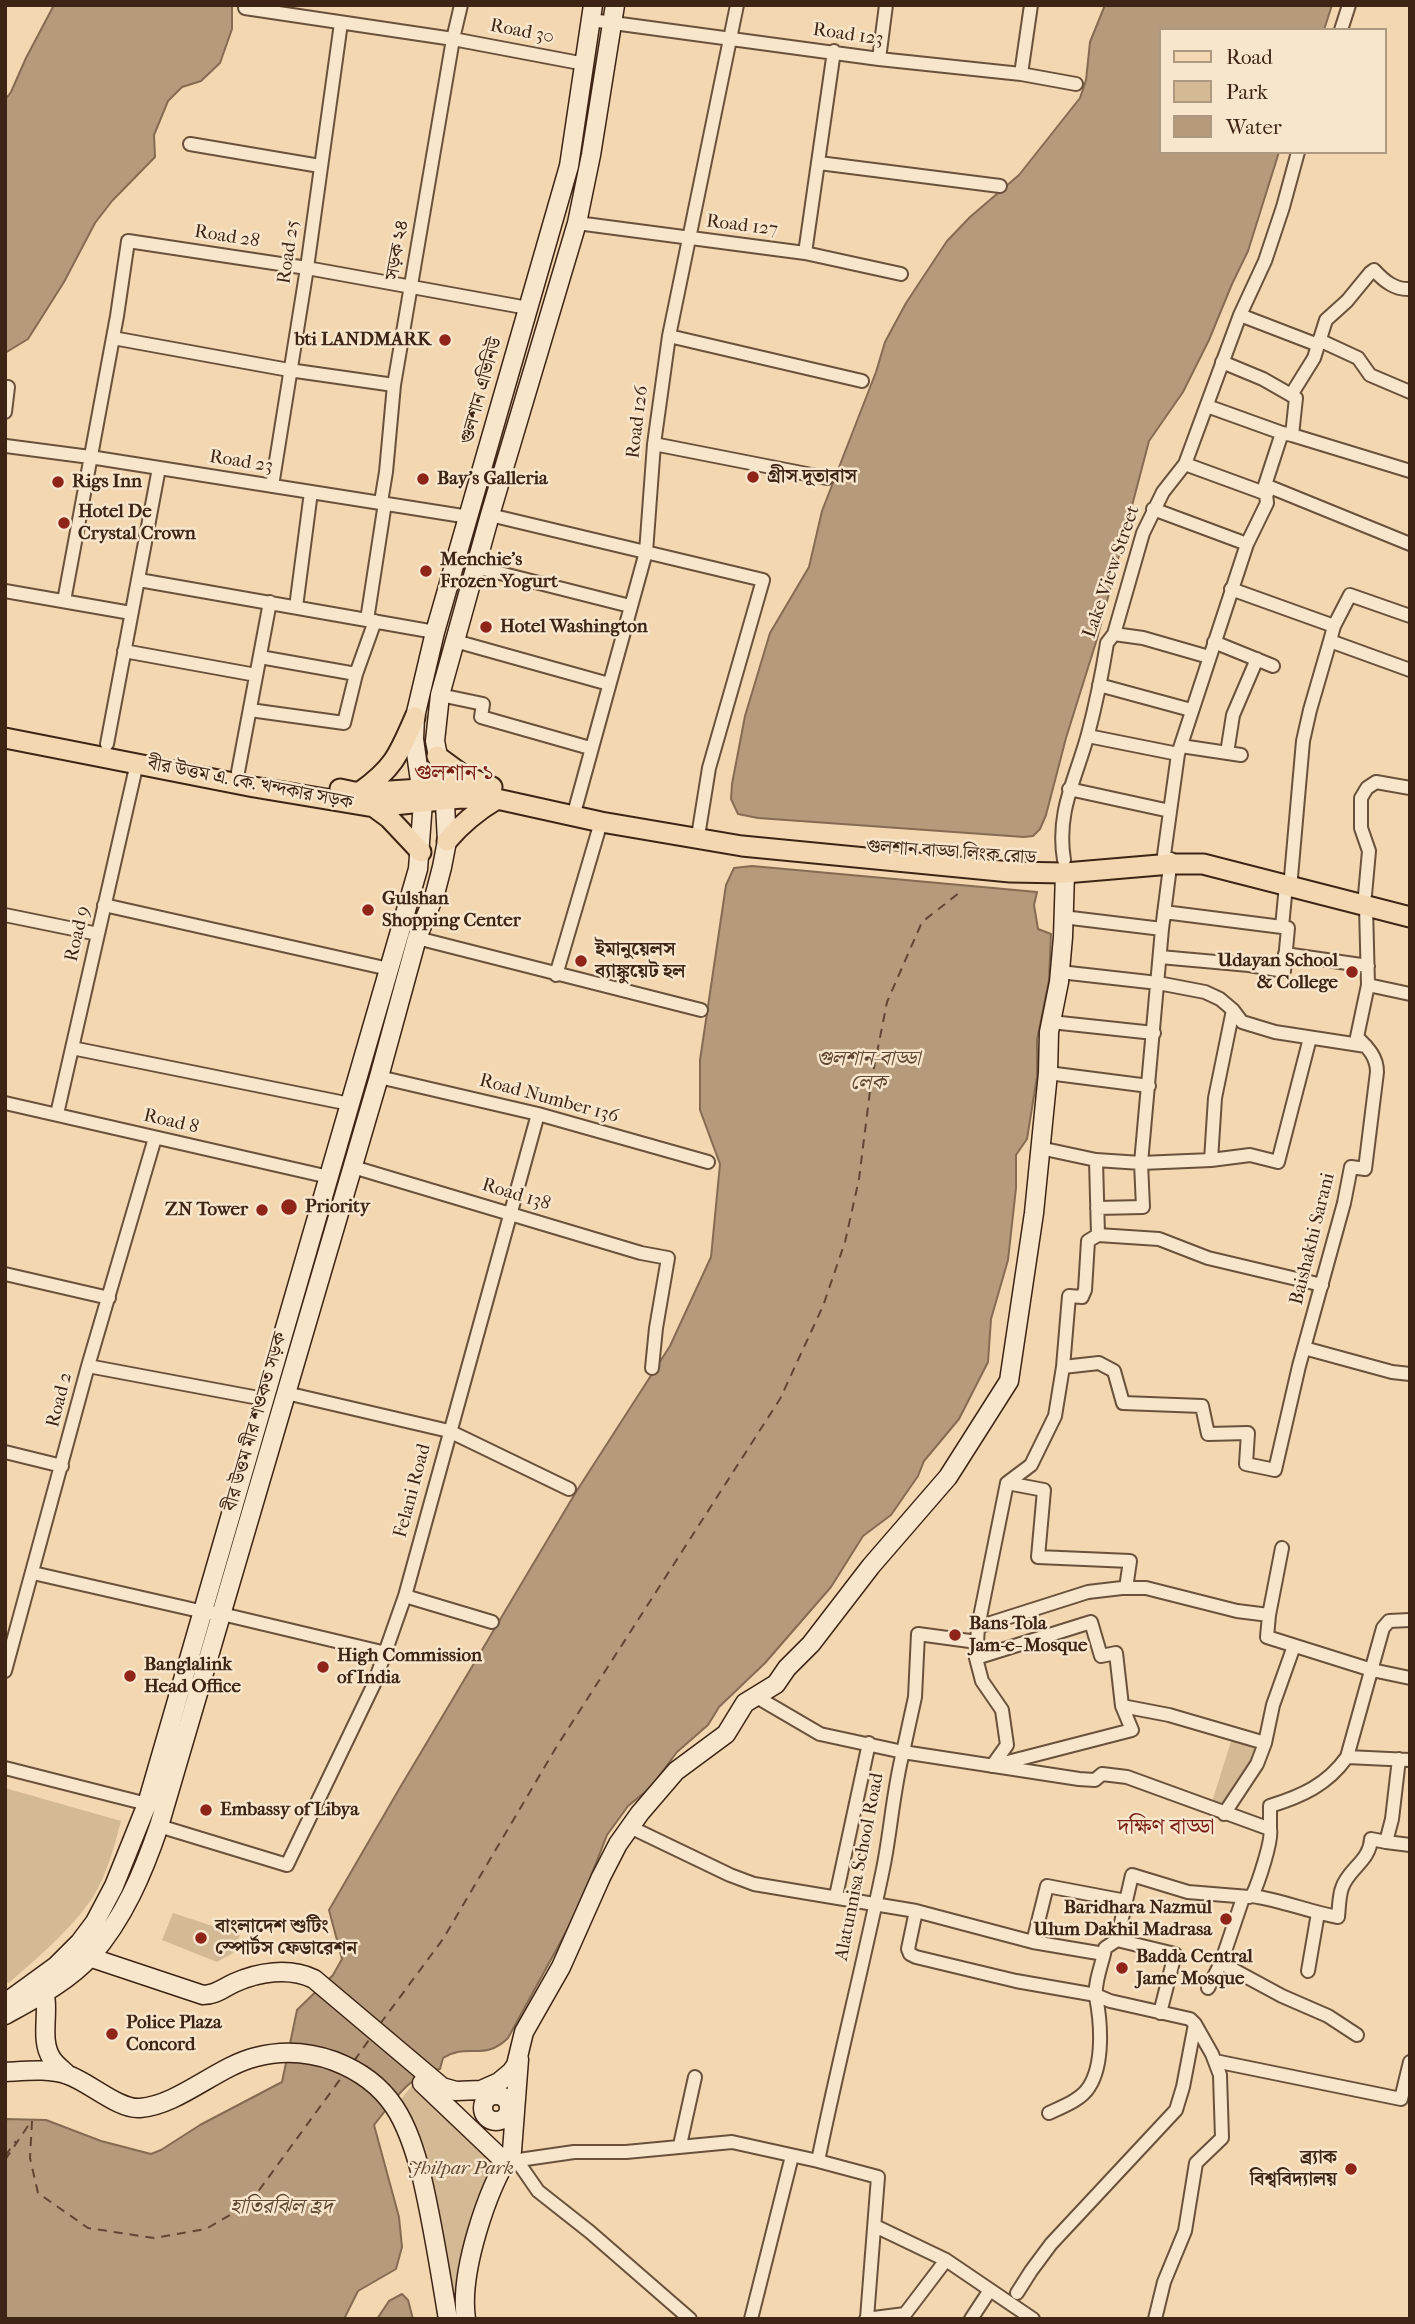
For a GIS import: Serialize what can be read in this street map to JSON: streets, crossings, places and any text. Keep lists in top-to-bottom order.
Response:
{
  "streets": {
    "main road": [
      "গুলশান এভিনিউ",
      "বীর উত্তম এ. কে. খন্দকার সড়ক",
      "গুলশান বাড্ডা লিংক রোড",
      "বীর উত্তম মীর শওকত সড়ক"
    ],
    "street": [
      "Road 30",
      "Road 123",
      "Road 127",
      "Road 28",
      "সড়ক ২৪",
      "Road 25",
      "Road 126",
      "Road 23",
      "Lake View Street",
      "Road 9",
      "Road Number 136",
      "Road 8",
      "Road 138",
      "Baishakhi Sarani",
      "Road 2",
      "Felani Road",
      "Alatunnisa School Road"
    ]
  },
  "crossings": [
    ["Road 30", "সড়ক ২৪"],
    ["Road 30", "Road 25"],
    ["Road 30", "গুলশান এভিনিউ"],
    ["Road 123", "গুলশান এভিনিউ"],
    ["Road 123", "Road 126"],
    ["Road 127", "Road 126"],
    ["Road 28", "সড়ক ২৪"],
    ["Road 28", "Road 25"],
    ["Road 28", "গুলশান এভিনিউ"],
    ["সড়ক ২৪", "Road 23"],
    ["Road 25", "Road 23"],
    ["গুলশান এভিনিউ", "Road 23"],
    ["গুলশান এভিনিউ", "বীর উত্তম এ. কে. খন্দকার সড়ক"],
    ["গুলশান এভিনিউ", "বীর উত্তম মীর শওকত সড়ক"],
    ["Road 126", "গুলশান বাড্ডা লিংক রোড"],
    ["Lake View Street", "গুলশান বাড্ডা লিংক রোড"],
    ["বীর উত্তম এ. কে. খন্দকার সড়ক", "গুলশান বাড্ডা লিংক রোড"],
    ["বীর উত্তম এ. কে. খন্দকার সড়ক", "Road 9"],
    ["বীর উত্তম এ. কে. খন্দকার সড়ক", "বীর উত্তম মীর শওকত সড়ক"],
    ["Road 9", "Road 8"],
    ["Road Number 136", "বীর উত্তম মীর শওকত সড়ক"],
    ["Road Number 136", "Felani Road"],
    ["Road 8", "Road 2"],
    ["Road 8", "বীর উত্তম মীর শওকত সড়ক"],
    ["Road 138", "বীর উত্তম মীর শওকত সড়ক"],
    ["Road 138", "Felani Road"],
    ["বীর উত্তম মীর শওকত সড়ক", "Felani Road"]
  ],
  "districts": ["গুলশান ১", "দক্ষিণ বাড্ডা"],
  "water": ["গুলশান-বাড্ডা লেক", "হাতিরঝিল হ্রদ"],
  "parks": ["Jhilpar Park"],
  "places": [
    "bti LANDMARK",
    "গ্রীস দূতাবাস",
    "Bay's Galleria",
    "Rigs Inn",
    "Hotel De Crystal Crown",
    "Menchie's Frozen Yogurt",
    "Hotel Washington",
    "Gulshan Shopping Center",
    "ইমানুয়েলস ব্যাঙ্কুয়েট হল",
    "Udayan School & College",
    "Priority",
    "ZN Tower",
    "Bans Tola Jam-e- Mosque",
    "High Commission of India",
    "Banglalink Head Office",
    "Embassy of Libya",
    "Baridhara Nazmul Ulum Dakhil Madrasa",
    "বাংলাদেশ শুটিং স্পোর্টস ফেডারেশন",
    "Badda Central Jame Mosque",
    "Police Plaza Concord",
    "ব্র্যাক বিশ্ববিদ্যালয়"
  ],
  "legend": ["Road", "Park", "Water"]
}
